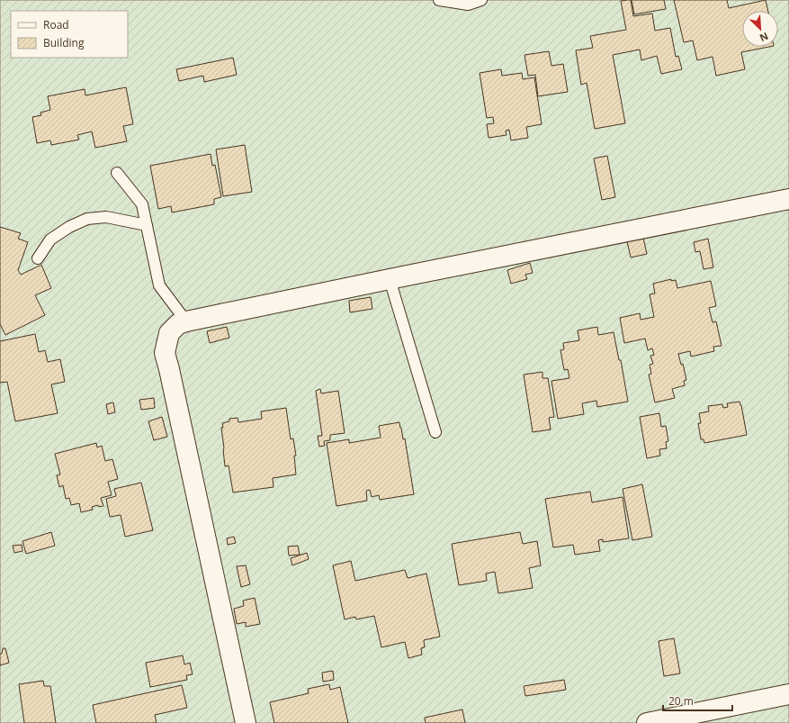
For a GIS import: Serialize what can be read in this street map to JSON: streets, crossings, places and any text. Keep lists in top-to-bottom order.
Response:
{
  "legend": ["Road", "Building"],
  "scale_bar": "20 m",
  "north": "bottom right"
}
